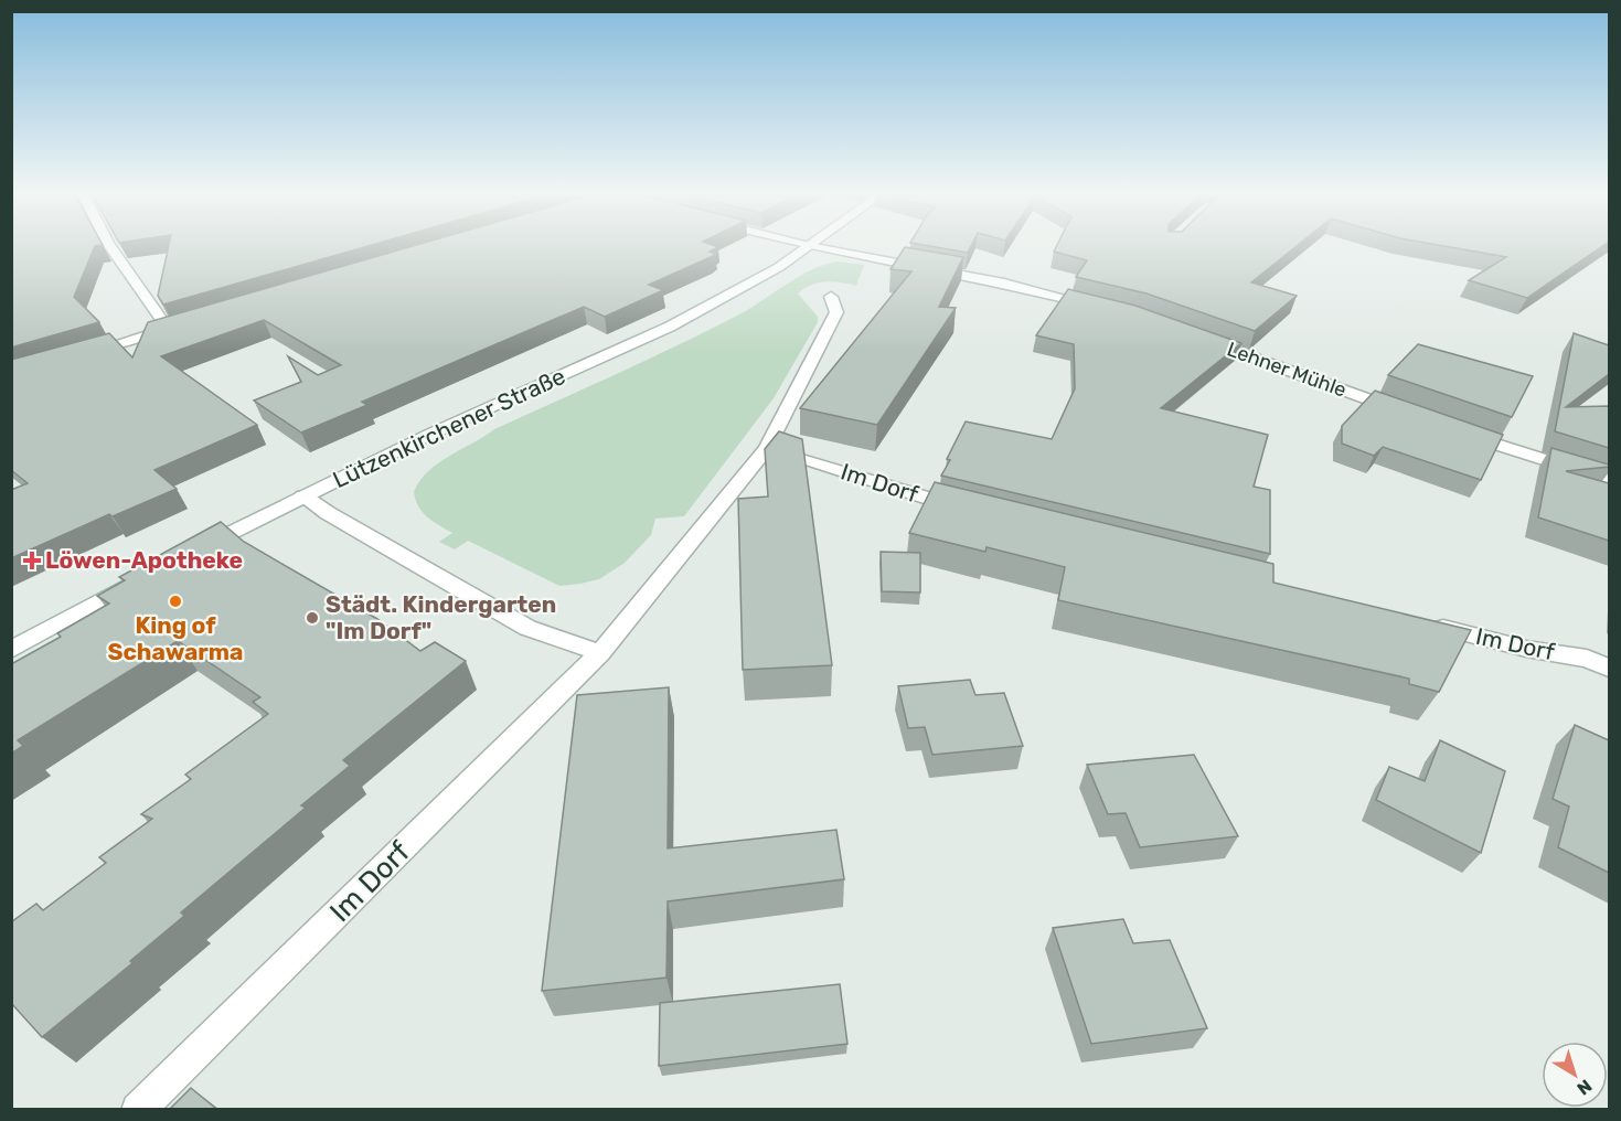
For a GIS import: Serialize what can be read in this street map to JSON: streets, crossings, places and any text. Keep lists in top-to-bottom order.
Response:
{
  "streets": {
    "street": ["Lehner Mühle", "Lützenkirchener Straße", "Im Dorf"]
  },
  "places": {
    "health": ["Löwen-Apotheke"],
    "other": ["King of Schawarma", "Städt. Kindergarten \"Im Dorf\""]
  },
  "north": "bottom right"
}
